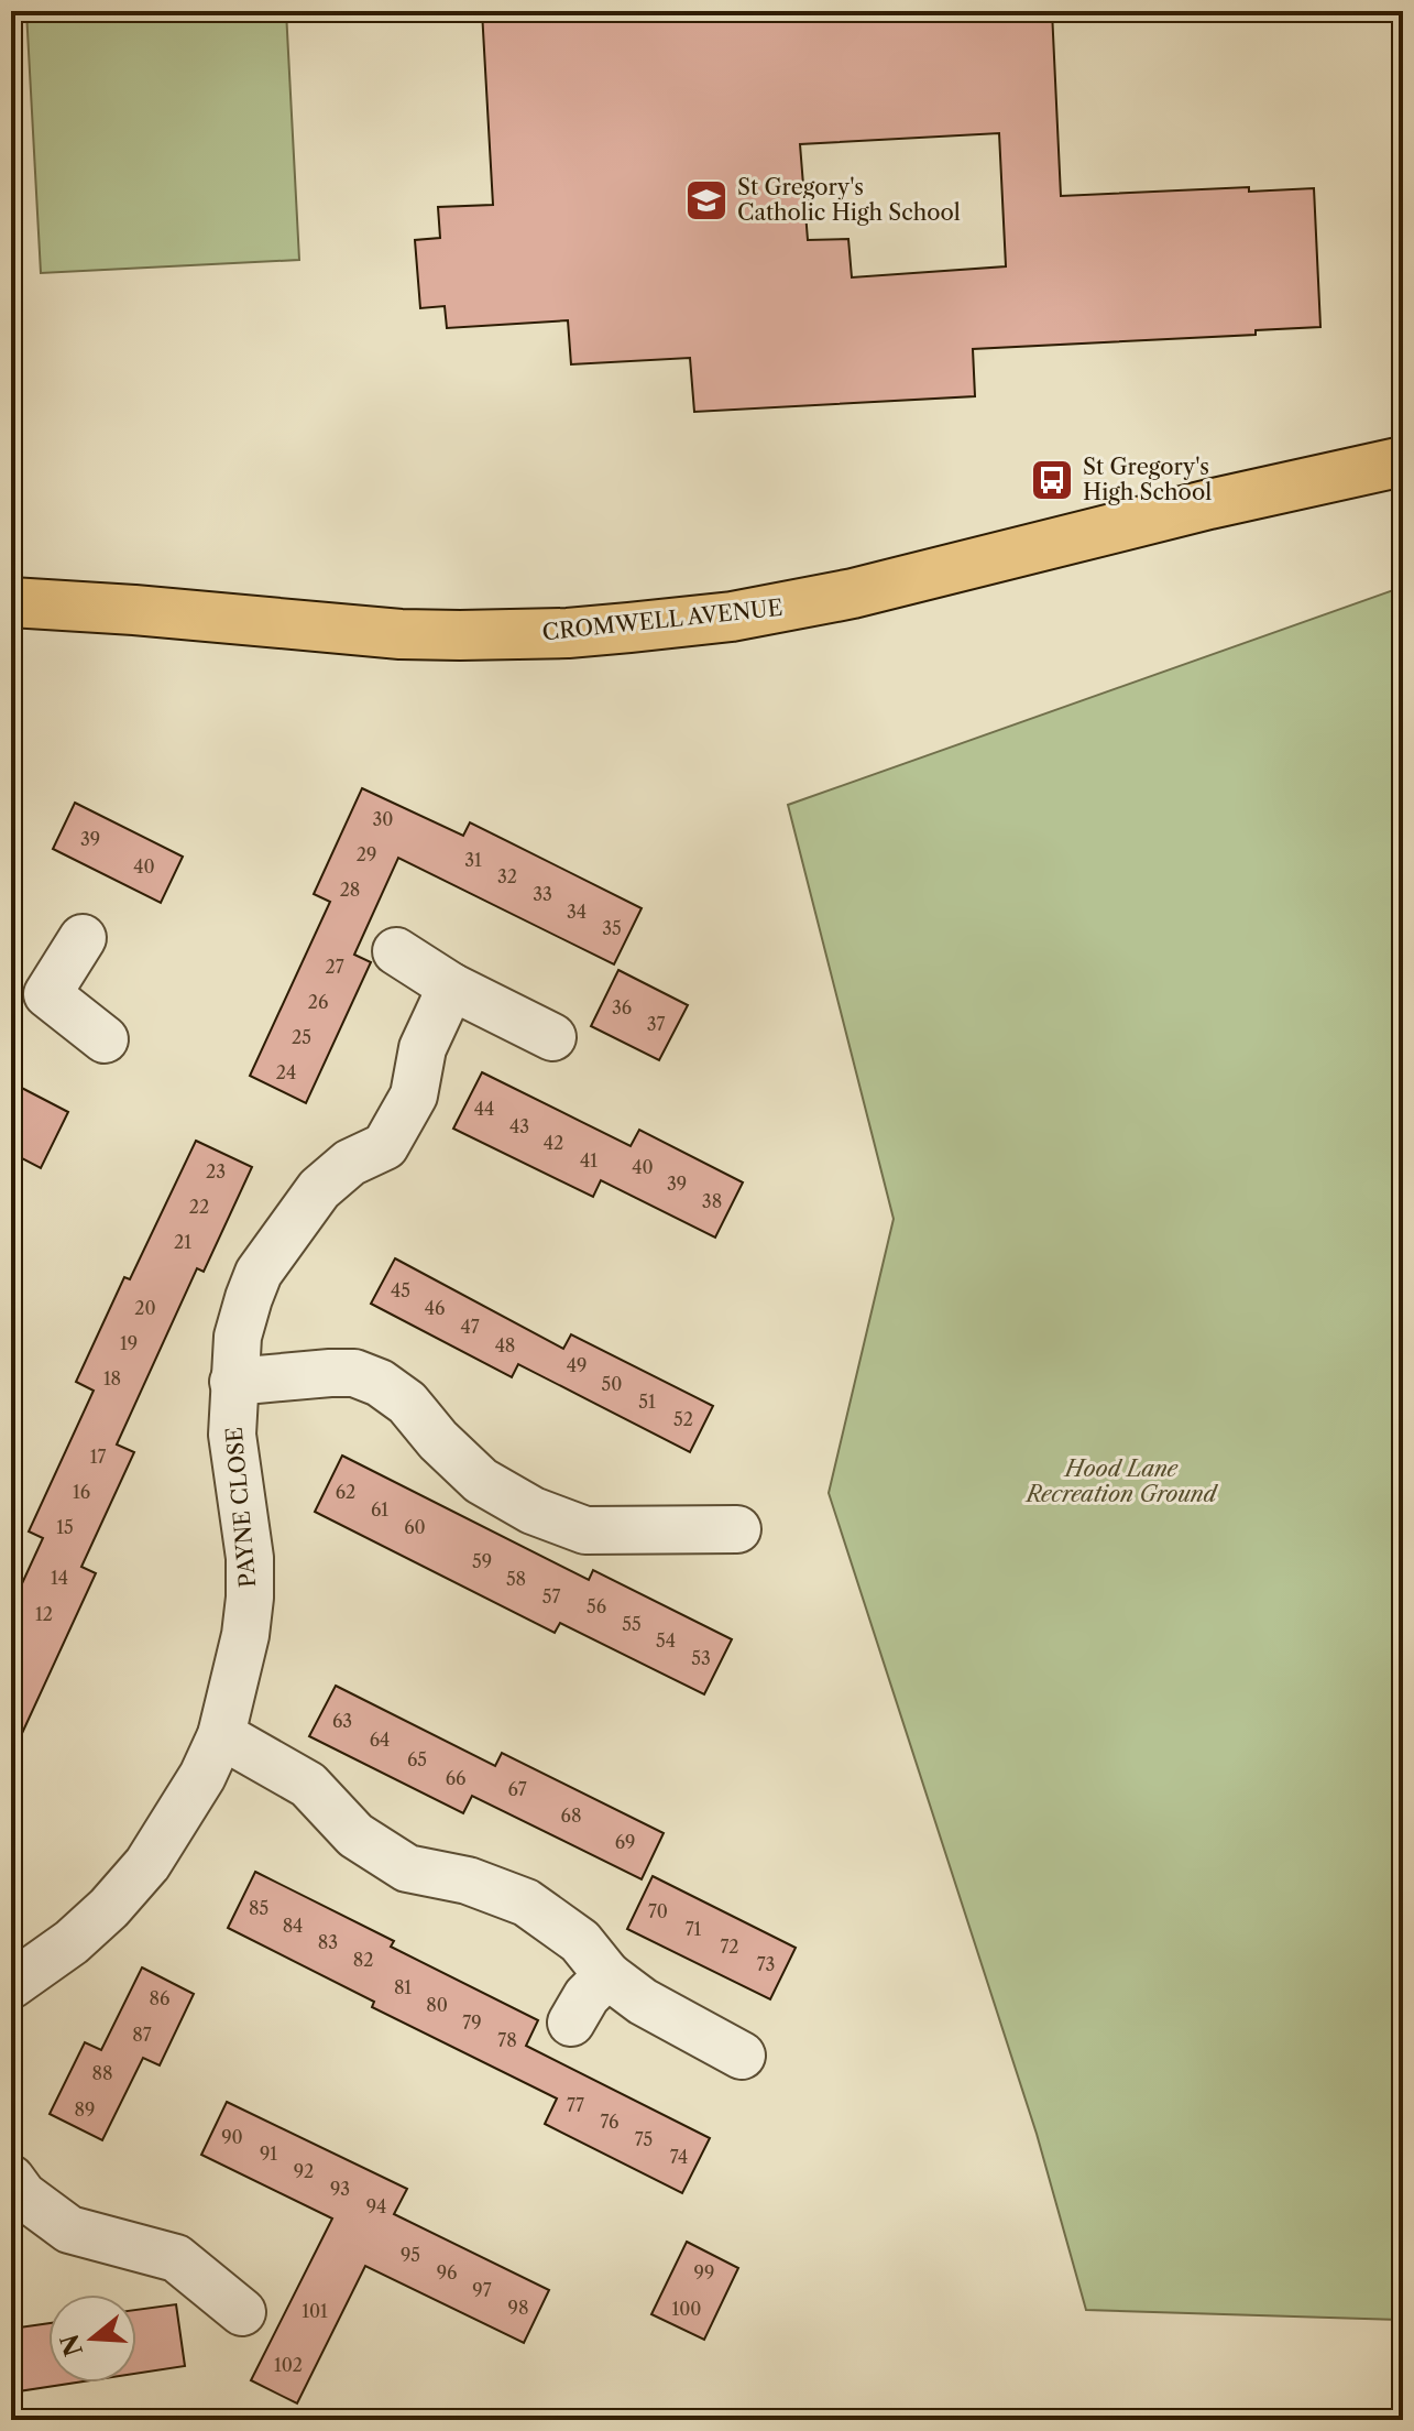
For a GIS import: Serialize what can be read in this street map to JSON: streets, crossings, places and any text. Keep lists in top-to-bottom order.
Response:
{
  "streets": {
    "main road": ["CROMWELL AVENUE"],
    "street": ["PAYNE CLOSE"]
  },
  "parks": ["Hood Lane Recreation Ground"],
  "places": {
    "school or university": ["St Gregory's Catholic High School"],
    "bus stop": ["St Gregory's High School"]
  },
  "house_numbers": [
    "30",
    "39",
    "29",
    "31",
    "40",
    "32",
    "28",
    "33",
    "34",
    "35",
    "27",
    "26",
    "36",
    "37",
    "25",
    "24",
    "44",
    "43",
    "42",
    "41",
    "40",
    "23",
    "39",
    "38",
    "22",
    "21",
    "45",
    "20",
    "46",
    "47",
    "19",
    "48",
    "49",
    "18",
    "50",
    "51",
    "52",
    "17",
    "16",
    "62",
    "61",
    "15",
    "60",
    "59",
    "14",
    "58",
    "57",
    "56",
    "12",
    "55",
    "54",
    "53",
    "63",
    "64",
    "65",
    "66",
    "67",
    "68",
    "69",
    "85",
    "70",
    "84",
    "71",
    "83",
    "72",
    "82",
    "73",
    "81",
    "86",
    "80",
    "79",
    "87",
    "78",
    "88",
    "77",
    "89",
    "76",
    "90",
    "75",
    "91",
    "74",
    "92",
    "93",
    "94",
    "95",
    "96",
    "99",
    "97",
    "98",
    "100",
    "101",
    "102"
  ],
  "north": "left"
}
